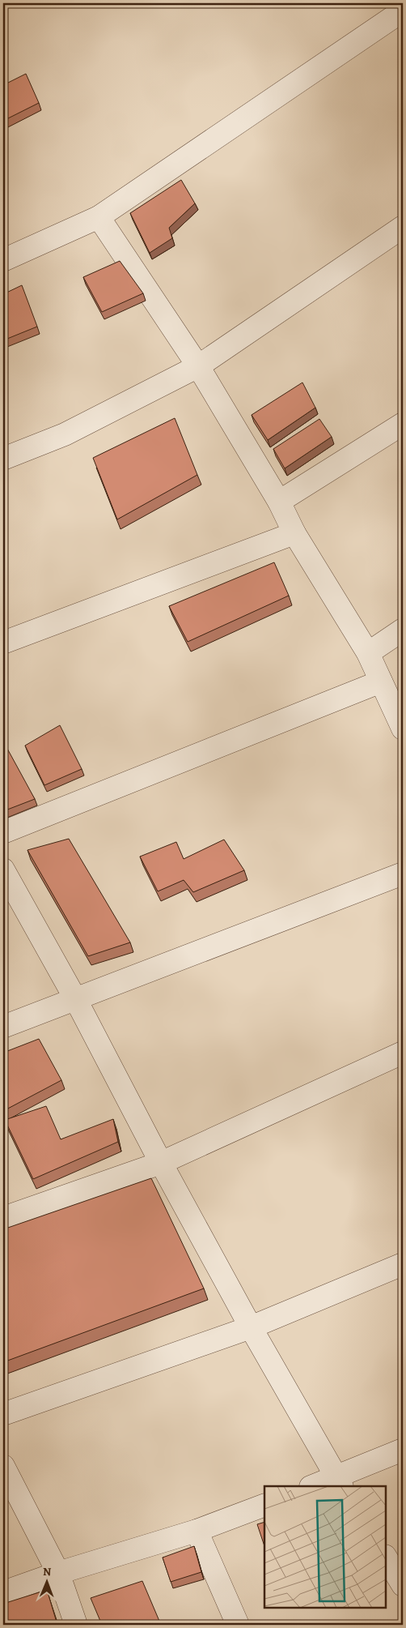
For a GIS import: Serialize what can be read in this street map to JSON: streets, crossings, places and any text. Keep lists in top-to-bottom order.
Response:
{
  "north": "top"
}
